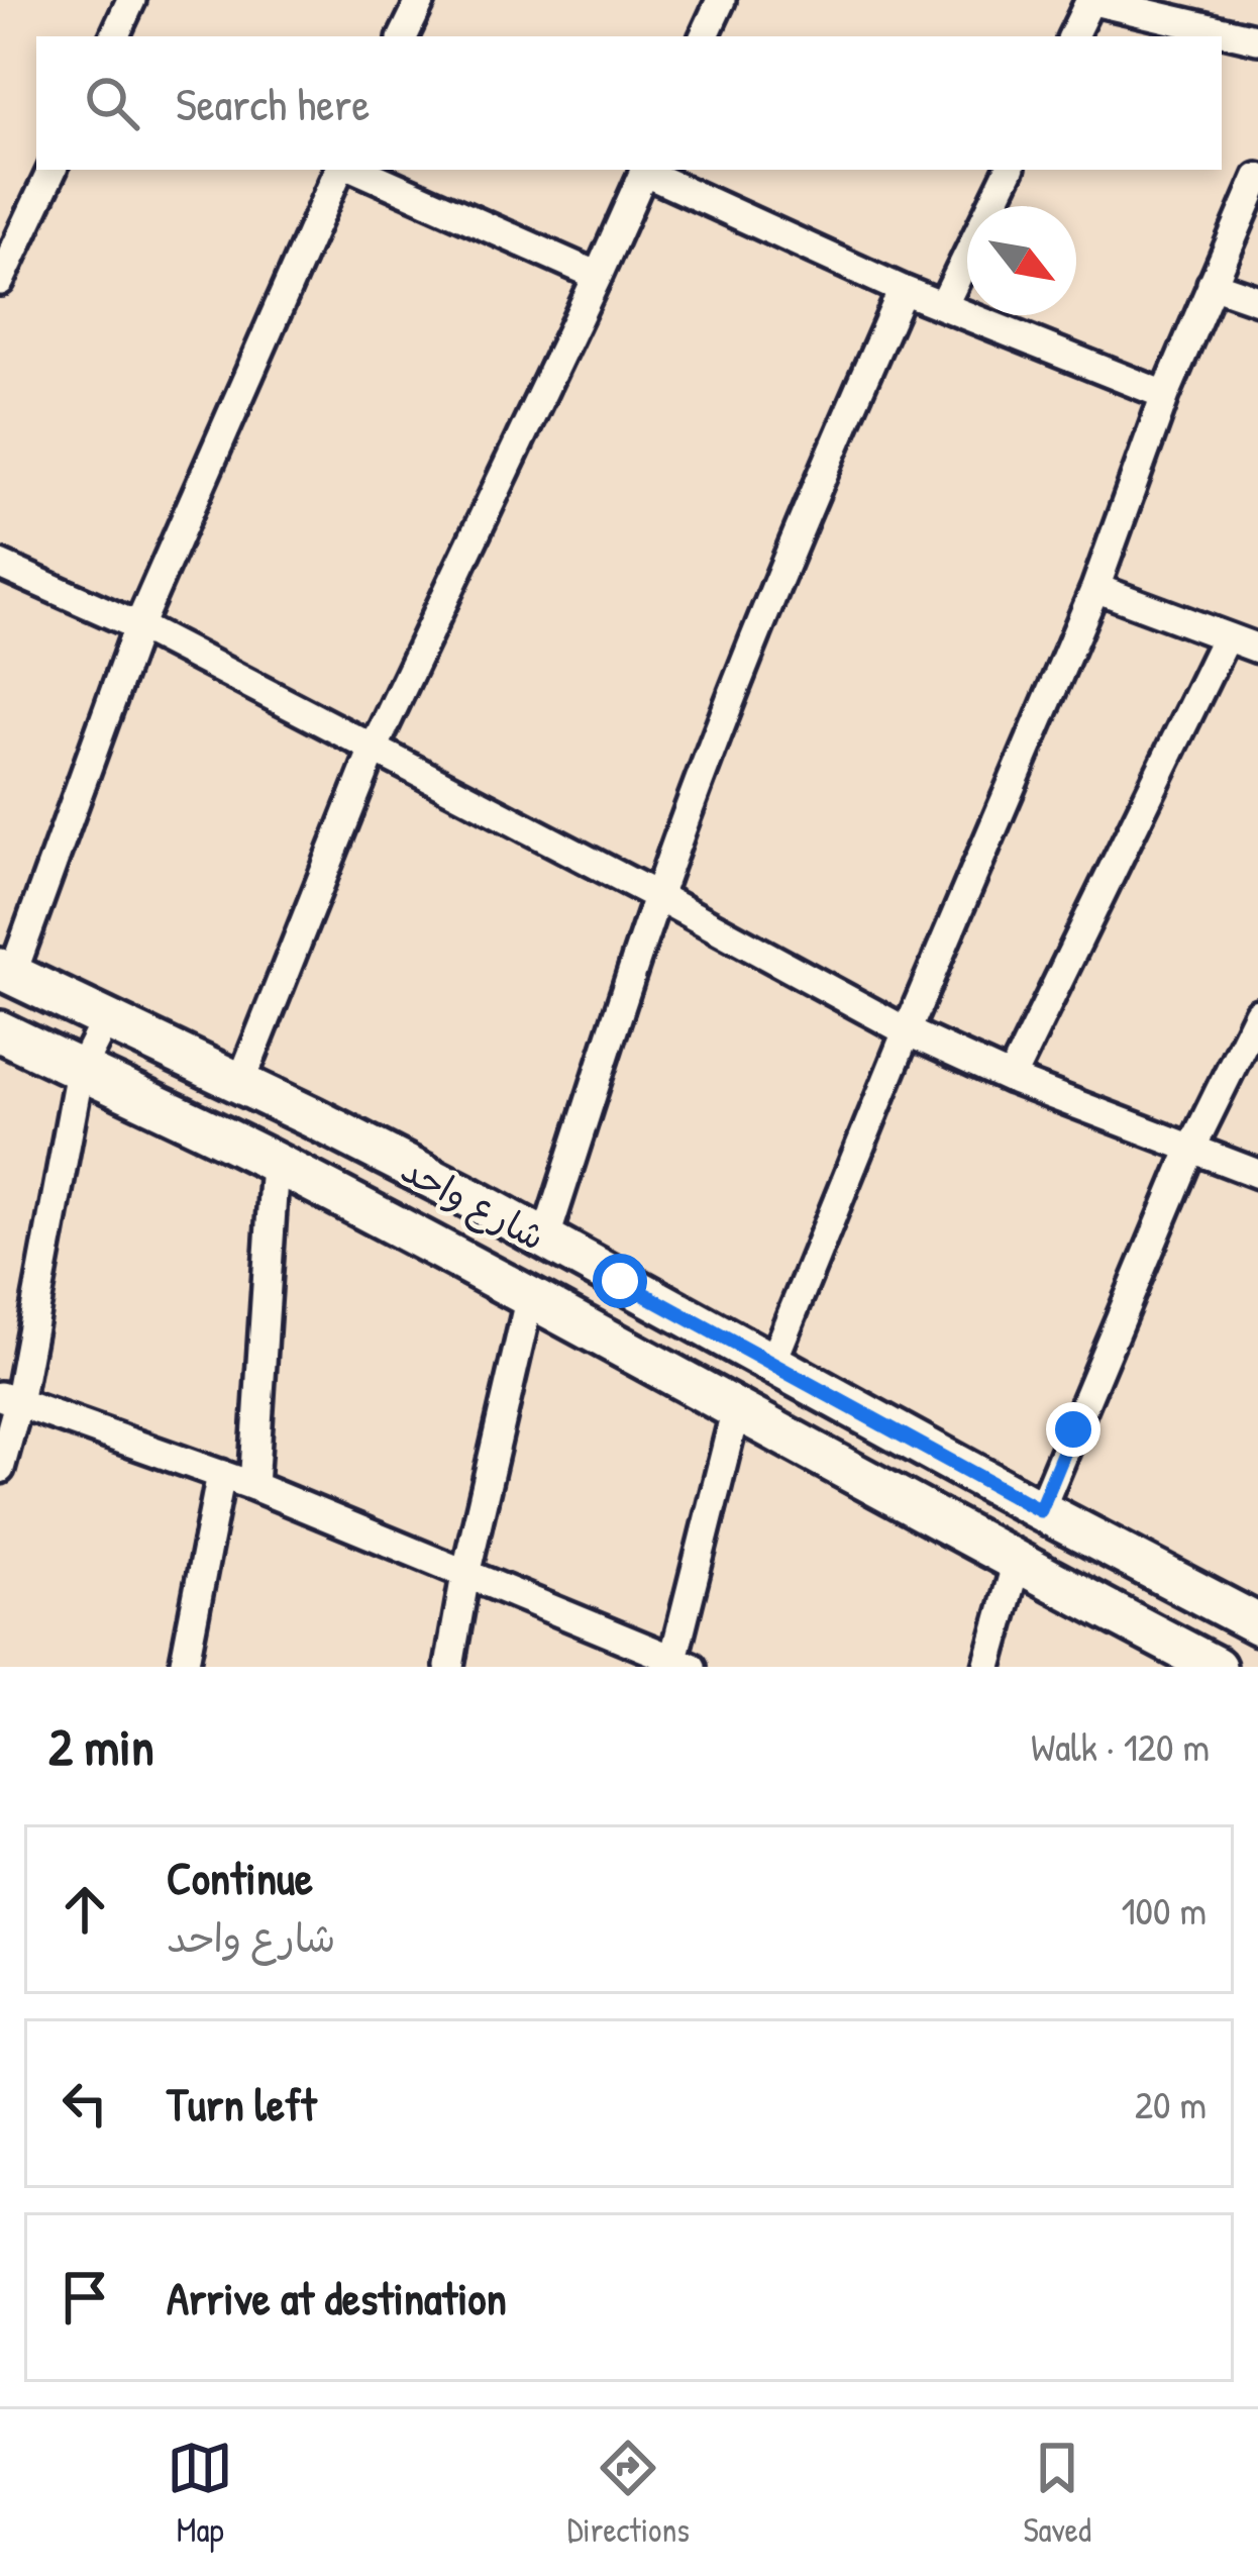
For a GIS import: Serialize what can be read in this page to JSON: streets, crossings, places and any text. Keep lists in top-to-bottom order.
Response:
{
  "streets": {
    "street": ["شارع واحد"]
  },
  "north": "bottom right",
  "page": {
    "search": "Search here",
    "heading": ["2 min", "Walk · 120 m"],
    "list": [
      ["Continue", "شارع واحد", "100 m"],
      ["Turn left", "20 m"],
      "Arrive at destination"
    ],
    "nav": ["Map", "Directions", "Saved"]
  }
}
